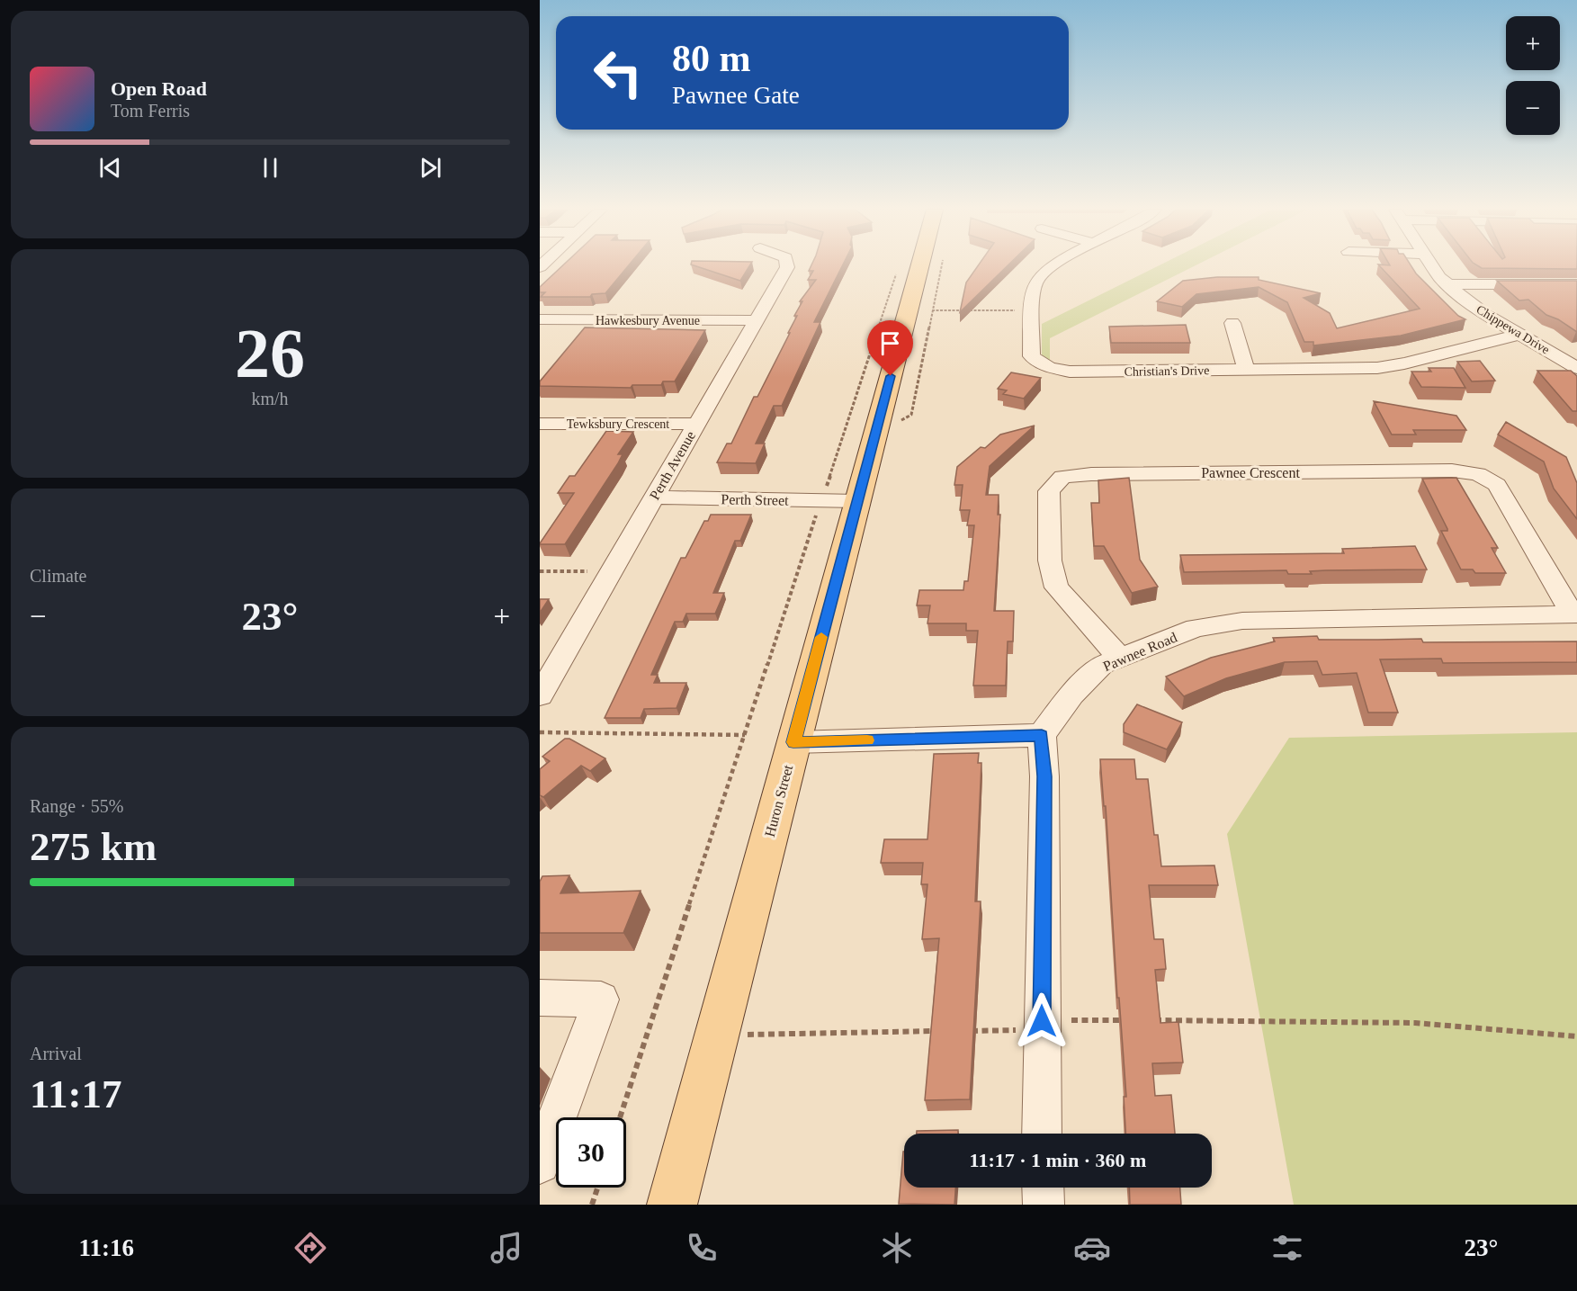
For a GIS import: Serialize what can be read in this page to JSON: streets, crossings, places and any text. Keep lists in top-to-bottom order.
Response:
{
  "streets": {
    "main road": ["Huron Street"],
    "street": [
      "Hawkesbury Avenue",
      "Chippewa Drive",
      "Christian's Drive",
      "Tewksbury Crescent",
      "Perth Avenue",
      "Pawnee Crescent",
      "Perth Street",
      "Pawnee Road"
    ]
  },
  "crossings": [
    ["Hawkesbury Avenue", "Perth Avenue"],
    ["Chippewa Drive", "Christian's Drive"],
    ["Tewksbury Crescent", "Perth Avenue"],
    ["Perth Avenue", "Perth Street"],
    ["Pawnee Crescent", "Pawnee Road"],
    ["Perth Street", "Huron Street"]
  ],
  "page": {
    "map_buttons": ["+", "−"],
    "turn": ["80 m", "Pawnee Gate"],
    "song": ["Open Road", "Tom Ferris"],
    "tile": [
      ["26", "km/h"],
      "Climate",
      ["Range · 55%", "275 km"],
      ["Arrival", "11:17"]
    ],
    "heat": ["−", "23°", "+"],
    "limit": "30",
    "trip": "11:17 · 1 min · 360 m",
    "tabs": ["11:16", "23°"]
  }
}
